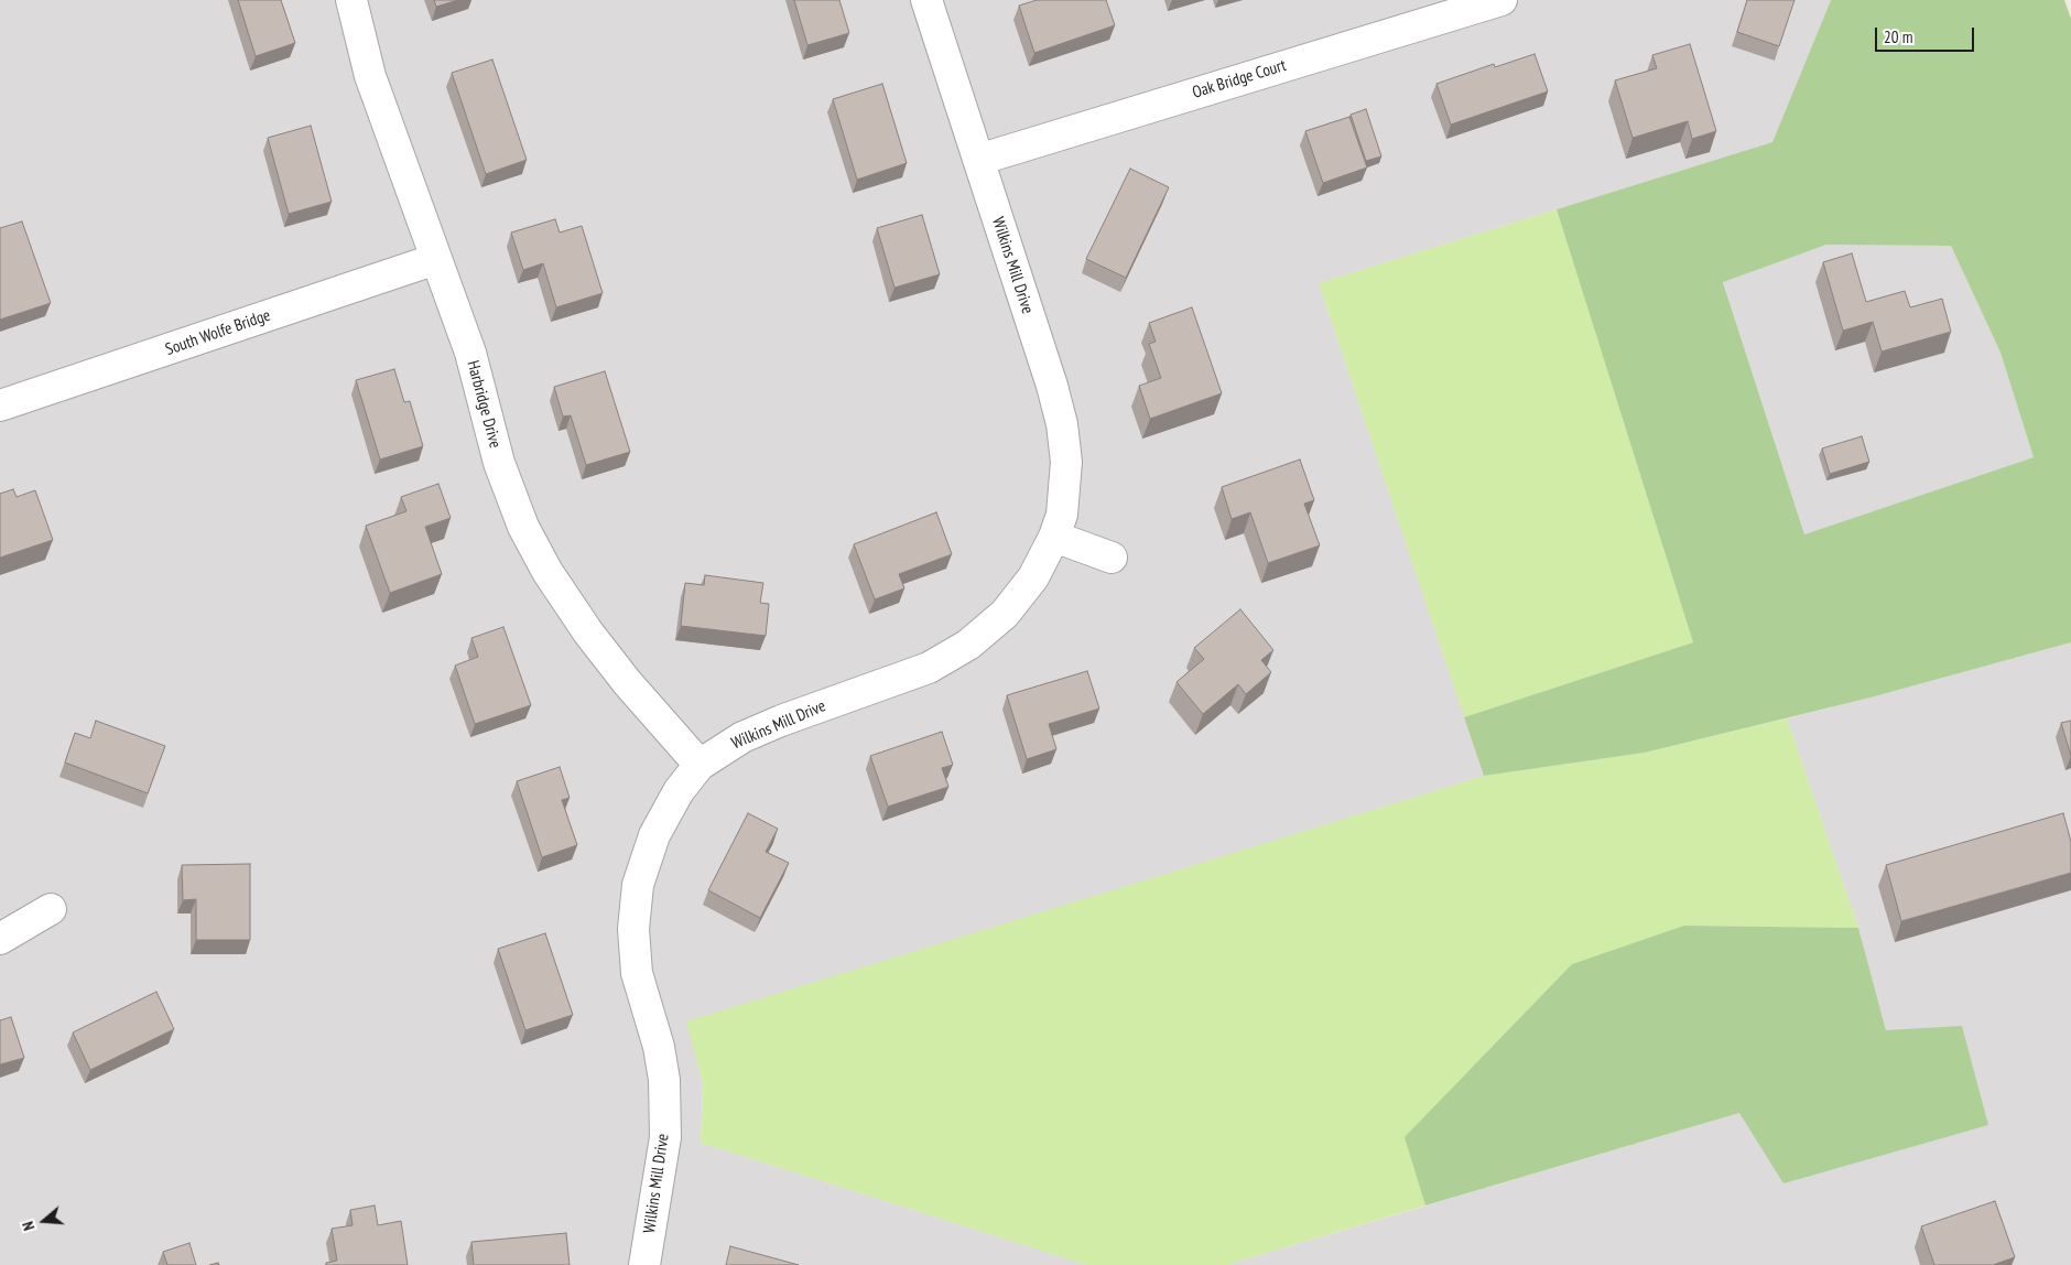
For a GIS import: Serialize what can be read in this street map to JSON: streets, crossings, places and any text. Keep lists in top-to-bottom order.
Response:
{
  "streets": {
    "street": [
      "Oak Bridge Court",
      "Wilkins Mill Drive",
      "South Wolfe Bridge",
      "Harbridge Drive"
    ]
  },
  "crossings": [
    ["Oak Bridge Court", "Wilkins Mill Drive"],
    ["Wilkins Mill Drive", "Harbridge Drive"],
    ["South Wolfe Bridge", "Harbridge Drive"]
  ],
  "scale_bar": "20 m",
  "north": "left"
}
